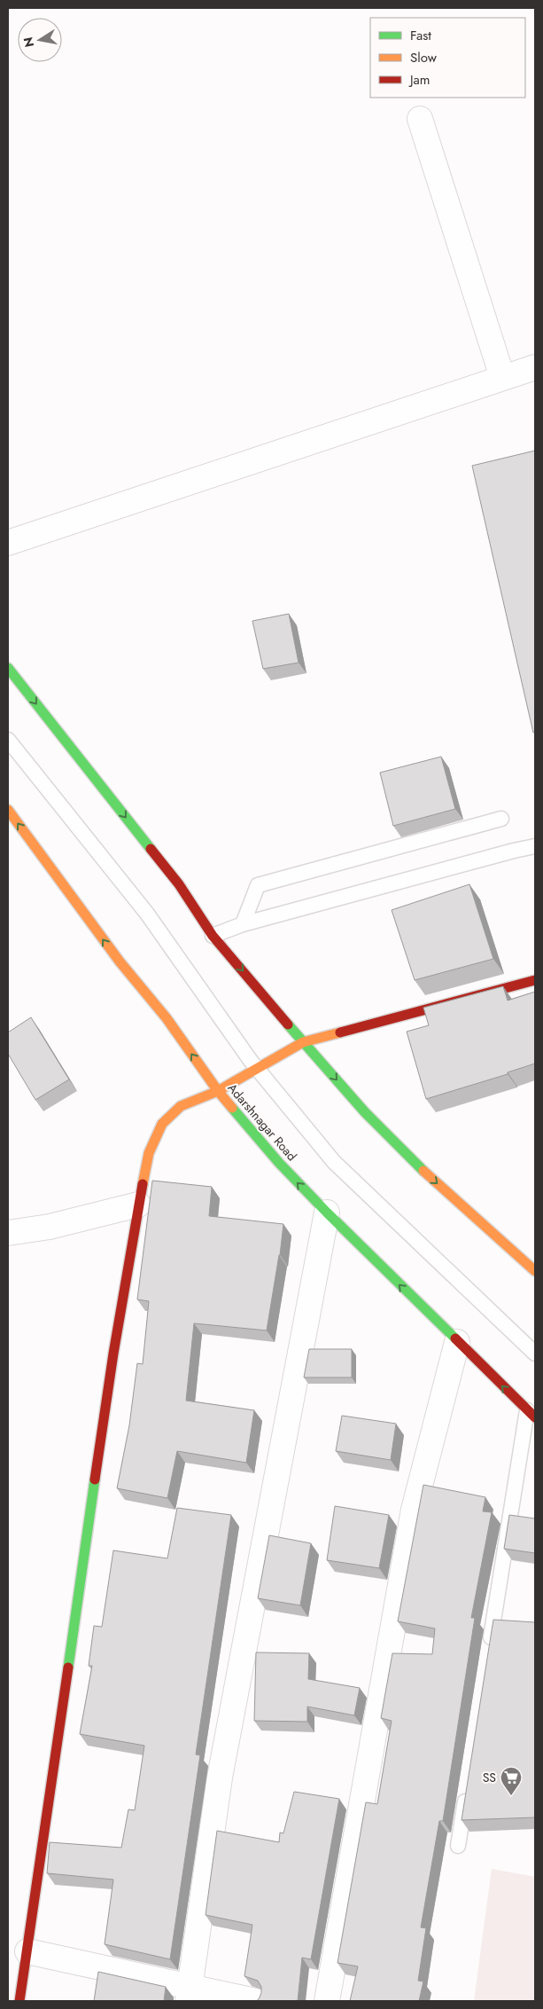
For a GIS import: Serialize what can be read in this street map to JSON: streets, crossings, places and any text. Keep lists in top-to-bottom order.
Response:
{
  "streets": {
    "main road": ["Adarshnagar Road"]
  },
  "one_way": ["Adarshnagar Road"],
  "places": {
    "supermarket": ["SS"]
  },
  "legend": ["Fast", "Slow", "Jam"],
  "north": "left"
}
